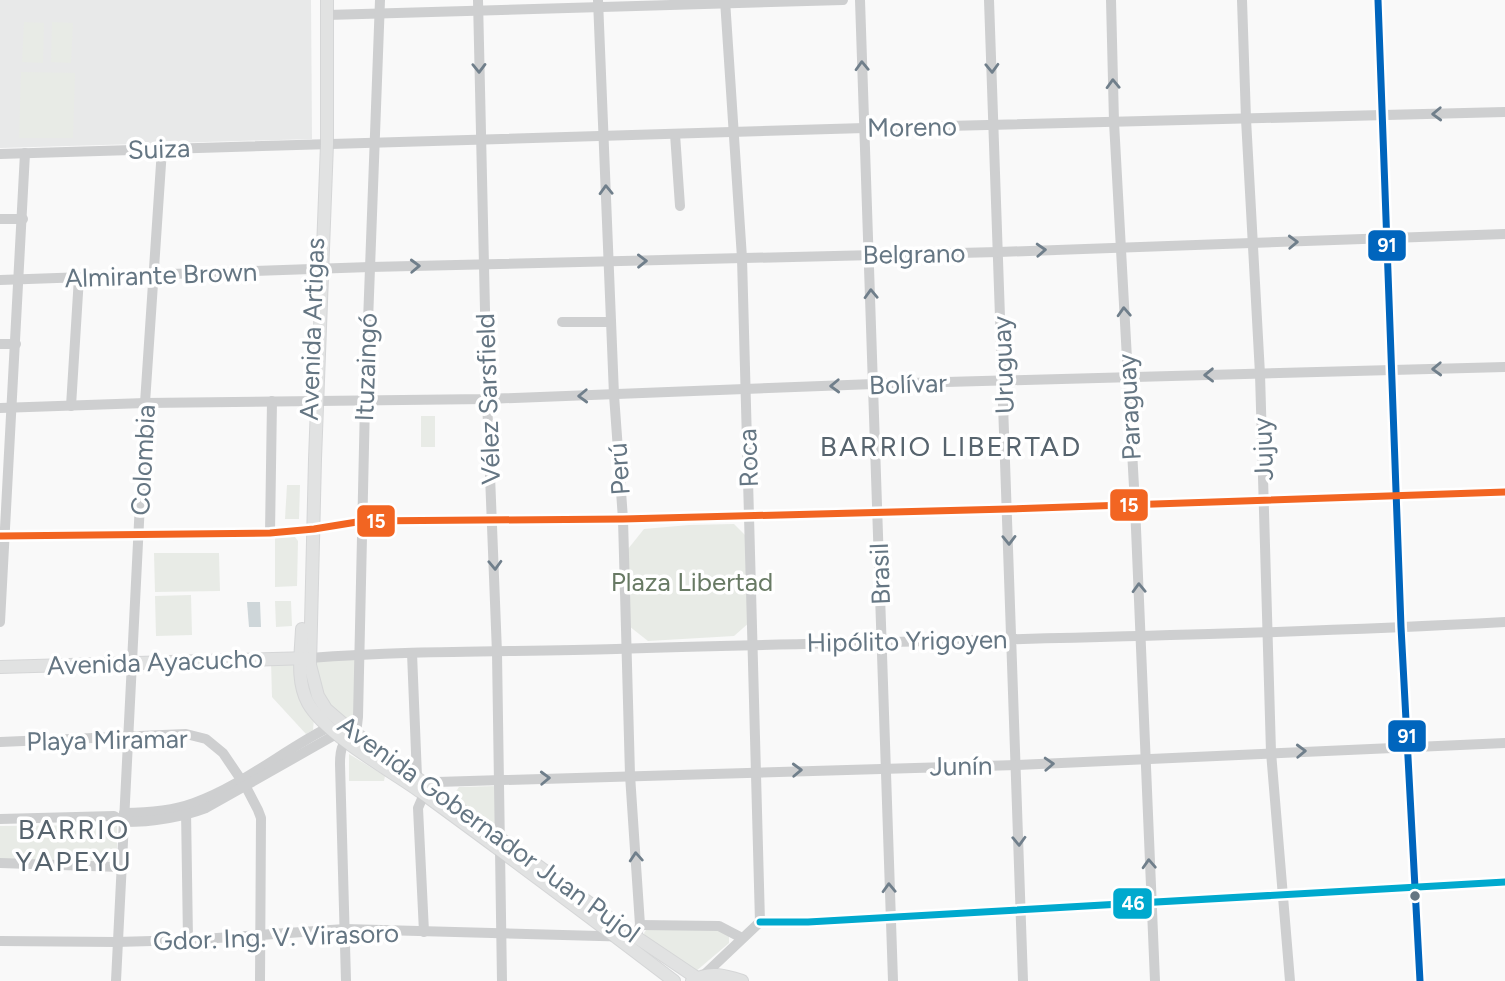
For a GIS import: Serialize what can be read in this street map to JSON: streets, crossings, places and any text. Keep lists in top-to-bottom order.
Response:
{
  "streets": {
    "main road": ["Avenida Artigas", "Avenida Ayacucho", "Avenida Gobernador Juan Pujol"],
    "street": [
      "Moreno",
      "Suiza",
      "Belgrano",
      "Almirante Brown",
      "Uruguay",
      "Ituzaingó",
      "Bolívar",
      "Vélez Sarsfield",
      "Paraguay",
      "Jujuy",
      "Roca",
      "Colombia",
      "Perú",
      "Brasil",
      "Hipólito Yrigoyen",
      "Playa Miramar",
      "Junín",
      "Gdor. Ing. V. Virasoro"
    ]
  },
  "crossings": [
    ["Moreno", "Suiza"],
    ["Moreno", "Avenida Artigas"],
    ["Moreno", "Uruguay"],
    ["Moreno", "Ituzaingó"],
    ["Moreno", "Vélez Sarsfield"],
    ["Moreno", "Paraguay"],
    ["Moreno", "Jujuy"],
    ["Moreno", "Roca"],
    ["Moreno", "Perú"],
    ["Moreno", "Brasil"],
    ["Suiza", "Avenida Artigas"],
    ["Suiza", "Colombia"],
    ["Belgrano", "Almirante Brown"],
    ["Belgrano", "Avenida Artigas"],
    ["Belgrano", "Uruguay"],
    ["Belgrano", "Ituzaingó"],
    ["Belgrano", "Vélez Sarsfield"],
    ["Belgrano", "Paraguay"],
    ["Belgrano", "Jujuy"],
    ["Belgrano", "Roca"],
    ["Belgrano", "Perú"],
    ["Belgrano", "Brasil"],
    ["Almirante Brown", "Avenida Artigas"],
    ["Almirante Brown", "Colombia"],
    ["Avenida Artigas", "Bolívar"],
    ["Avenida Artigas", "Hipólito Yrigoyen"],
    ["Avenida Artigas", "Avenida Ayacucho"],
    ["Avenida Artigas", "Avenida Gobernador Juan Pujol"],
    ["Uruguay", "Bolívar"],
    ["Uruguay", "Hipólito Yrigoyen"],
    ["Uruguay", "Junín"],
    ["Ituzaingó", "Bolívar"],
    ["Ituzaingó", "Hipólito Yrigoyen"],
    ["Ituzaingó", "Avenida Gobernador Juan Pujol"],
    ["Ituzaingó", "Gdor. Ing. V. Virasoro"],
    ["Bolívar", "Vélez Sarsfield"],
    ["Bolívar", "Paraguay"],
    ["Bolívar", "Jujuy"],
    ["Bolívar", "Roca"],
    ["Bolívar", "Colombia"],
    ["Bolívar", "Perú"],
    ["Bolívar", "Brasil"],
    ["Vélez Sarsfield", "Hipólito Yrigoyen"],
    ["Vélez Sarsfield", "Junín"],
    ["Vélez Sarsfield", "Avenida Gobernador Juan Pujol"],
    ["Vélez Sarsfield", "Gdor. Ing. V. Virasoro"],
    ["Paraguay", "Hipólito Yrigoyen"],
    ["Paraguay", "Junín"],
    ["Jujuy", "Hipólito Yrigoyen"],
    ["Jujuy", "Junín"],
    ["Roca", "Hipólito Yrigoyen"],
    ["Roca", "Junín"],
    ["Colombia", "Avenida Ayacucho"],
    ["Colombia", "Playa Miramar"],
    ["Colombia", "Gdor. Ing. V. Virasoro"],
    ["Perú", "Hipólito Yrigoyen"],
    ["Perú", "Junín"],
    ["Perú", "Avenida Gobernador Juan Pujol"],
    ["Perú", "Gdor. Ing. V. Virasoro"],
    ["Brasil", "Hipólito Yrigoyen"],
    ["Brasil", "Junín"],
    ["Hipólito Yrigoyen", "Avenida Ayacucho"],
    ["Hipólito Yrigoyen", "Avenida Gobernador Juan Pujol"],
    ["Avenida Ayacucho", "Avenida Gobernador Juan Pujol"],
    ["Playa Miramar", "Gdor. Ing. V. Virasoro"],
    ["Junín", "Avenida Gobernador Juan Pujol"],
    ["Avenida Gobernador Juan Pujol", "Gdor. Ing. V. Virasoro"]
  ],
  "one_way": [
    "Belgrano",
    "Uruguay",
    "Paraguay",
    "Brasil",
    "Junín"
  ],
  "districts": ["BARRIO LIBERTAD", "BARRIO YAPEYU"],
  "parks": ["Plaza Libertad"],
  "lines": ["transit line 91", "transit line 15", "transit line 46"]
}
